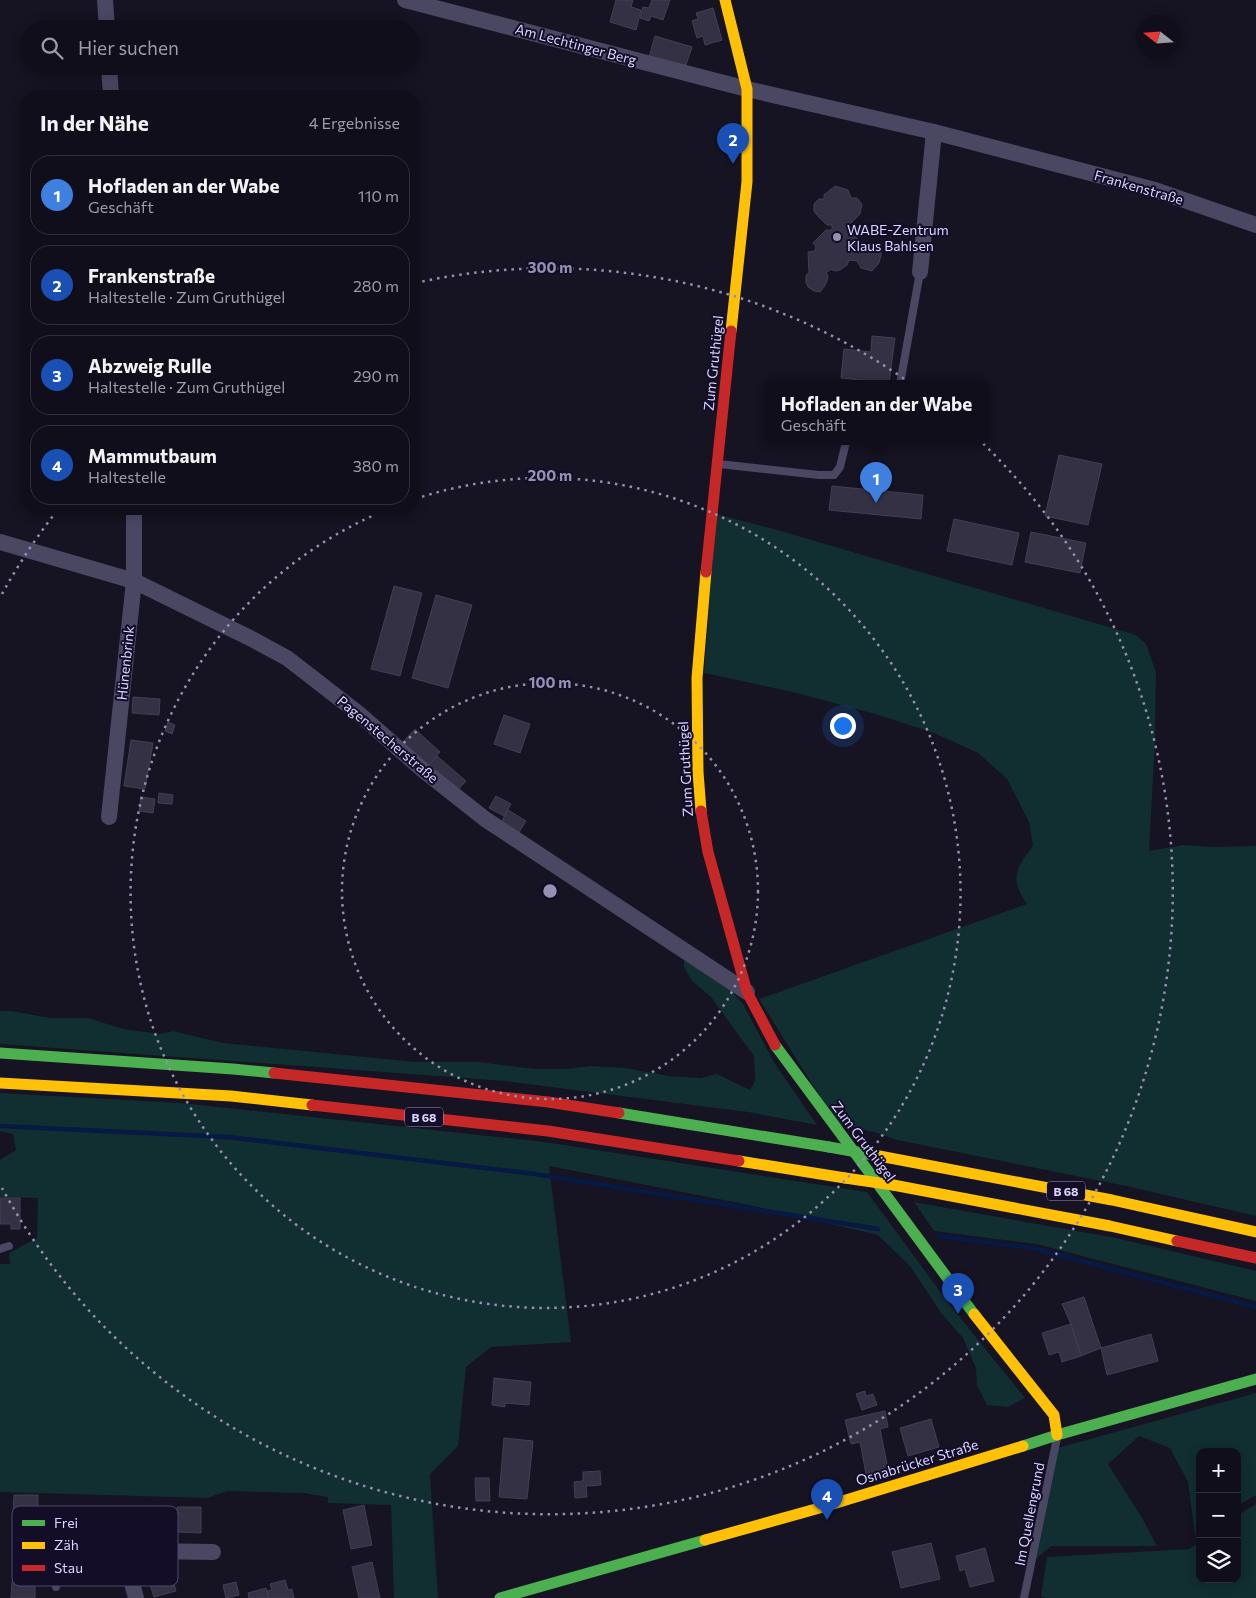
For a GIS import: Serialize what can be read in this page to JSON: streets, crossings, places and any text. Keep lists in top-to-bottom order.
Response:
{
  "streets": {
    "main road": ["Zum Gruthügel", "B 68", "Osnabrücker Straße"],
    "street": [
      "Am Lechtinger Berg",
      "Frankenstraße",
      "Hünenbrink",
      "Pagenstecherstraße"
    ],
    "lane": ["Im Quellengrund"]
  },
  "crossings": [
    ["Am Lechtinger Berg", "Frankenstraße"],
    ["Am Lechtinger Berg", "Zum Gruthügel"],
    ["Frankenstraße", "Zum Gruthügel"],
    ["Zum Gruthügel", "Pagenstecherstraße"],
    ["Zum Gruthügel", "Osnabrücker Straße"],
    ["Zum Gruthügel", "Im Quellengrund"],
    ["Hünenbrink", "Pagenstecherstraße"],
    ["Osnabrücker Straße", "Im Quellengrund"]
  ],
  "places": ["WABE-Zentrum Klaus Bahlsen"],
  "legend": ["Frei", "Zäh", "Stau"],
  "north": "left",
  "page": {
    "search": "Hier suchen",
    "heading": ["In der Nähe", "4 Ergebnisse"],
    "pins": [
      "2",
      "1",
      "3",
      "4"
    ],
    "list": [
      {
        "mark": "1",
        "name": "Hofladen an der Wabe",
        "note": "Geschäft",
        "value": "110 m"
      },
      {
        "mark": "2",
        "name": "Frankenstraße",
        "note": "Haltestelle · Zum Gruthügel",
        "value": "280 m"
      },
      {
        "mark": "3",
        "name": "Abzweig Rulle",
        "note": "Haltestelle · Zum Gruthügel",
        "value": "290 m"
      },
      {
        "mark": "4",
        "name": "Mammutbaum",
        "note": "Haltestelle",
        "value": "380 m"
      }
    ],
    "popup": ["Hofladen an der Wabe", "Geschäft"],
    "map_buttons": ["+", "−"]
  },
  "rings": ["300 m", "200 m", "100 m"]
}
